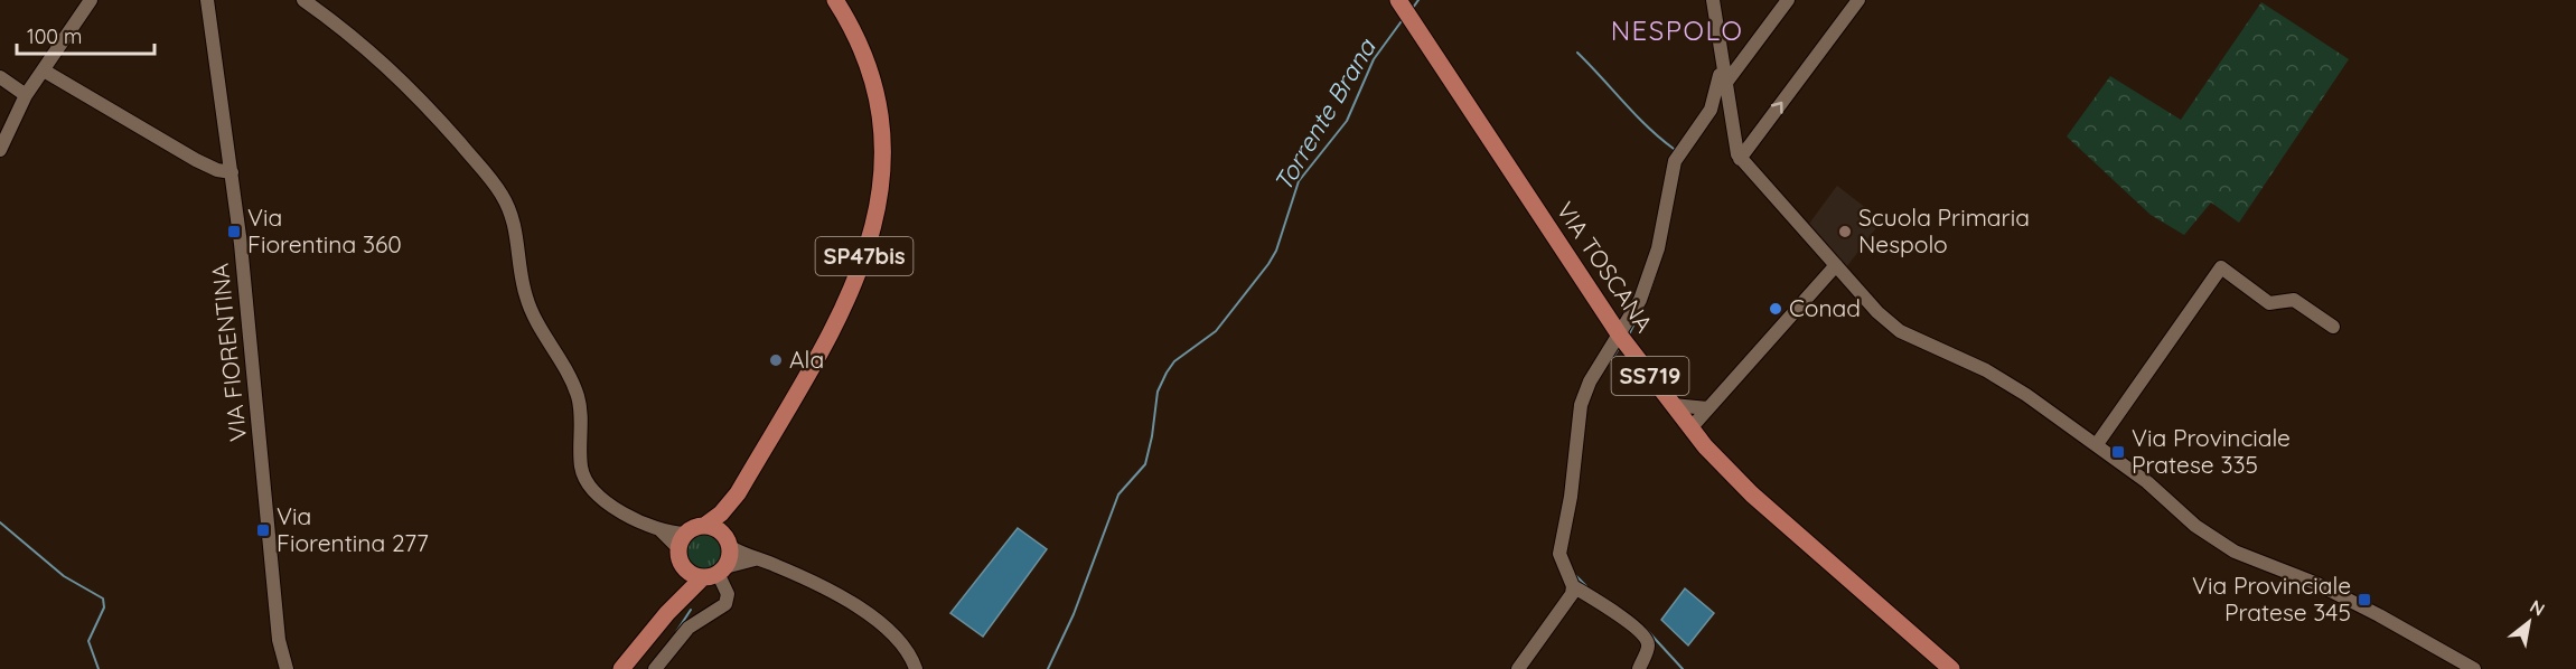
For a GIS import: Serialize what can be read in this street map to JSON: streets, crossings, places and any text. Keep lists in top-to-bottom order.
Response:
{
  "streets": {
    "main road": ["SP47bis", "VIA TOSCANA", "SS719"],
    "street": ["VIA FIORENTINA"]
  },
  "districts": ["NESPOLO"],
  "water": ["Torrente Brana"],
  "places": {
    "transit": [
      "Via Fiorentina 360",
      "Via Provinciale Pratese 335",
      "Via Fiorentina 277",
      "Via Provinciale Pratese 345"
    ],
    "other": ["Scuola Primaria Nespolo", "Conad", "Ala"]
  },
  "scale_bar": "100 m",
  "north": "top right"
}
